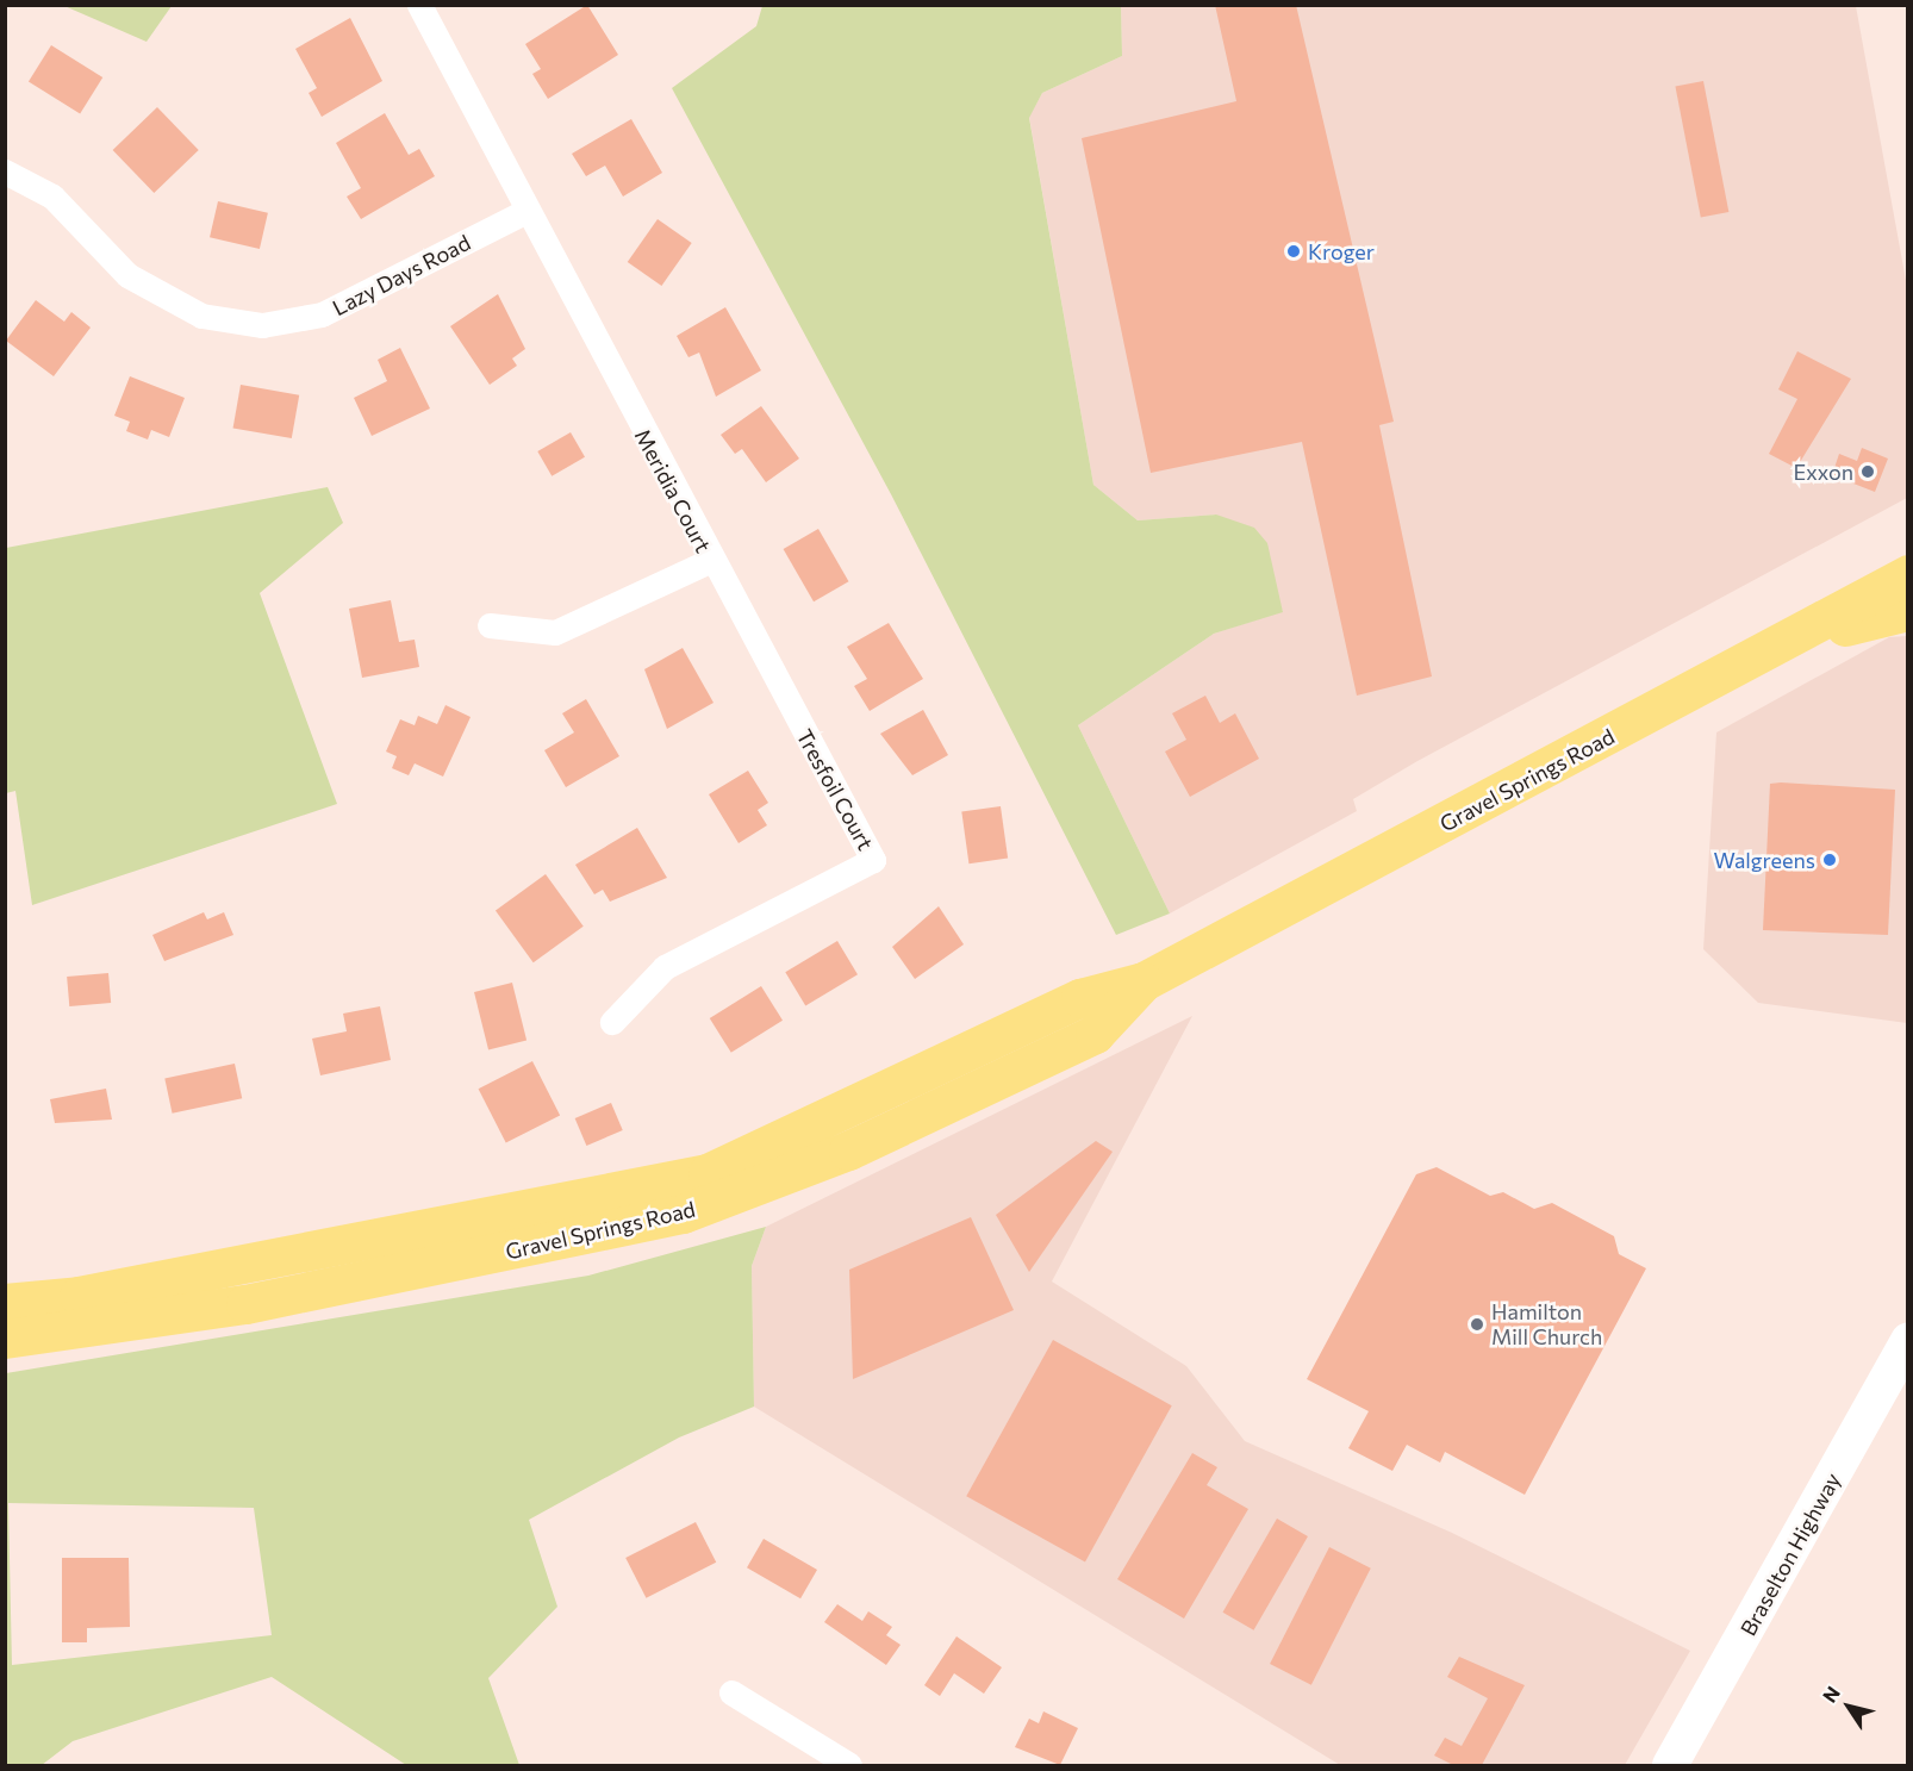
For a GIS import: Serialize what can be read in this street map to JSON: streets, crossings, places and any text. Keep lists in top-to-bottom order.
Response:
{
  "streets": {
    "main road": ["Gravel Springs Road", "Braselton Highway"],
    "street": ["Lazy Days Road", "Meridia Court", "Tresfoil Court"]
  },
  "crossings": [
    ["Lazy Days Road", "Meridia Court"],
    ["Meridia Court", "Tresfoil Court"]
  ],
  "places": [
    "Kroger",
    "Exxon",
    "Walgreens",
    "Hamilton Mill Church"
  ],
  "north": "top left"
}
